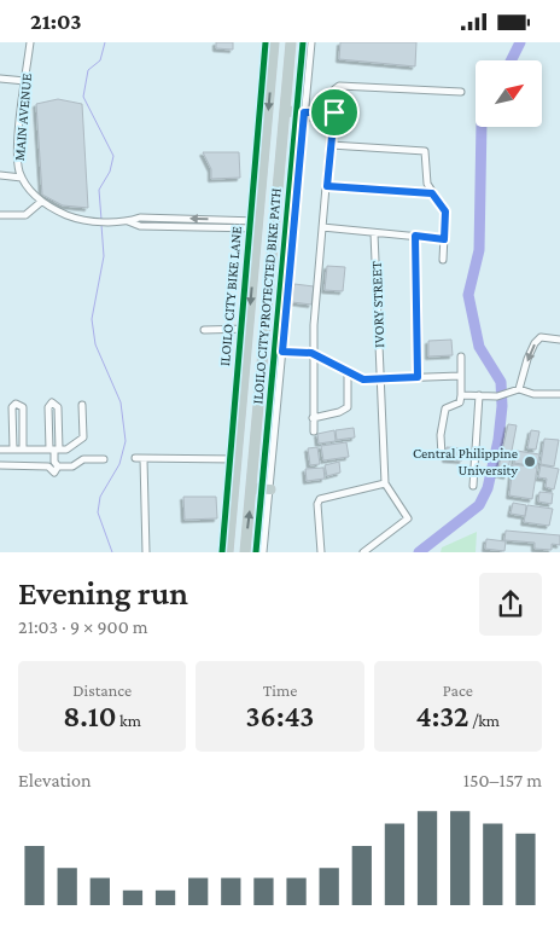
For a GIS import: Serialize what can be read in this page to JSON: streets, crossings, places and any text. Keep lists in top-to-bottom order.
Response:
{
  "streets": {
    "street": ["MAIN AVENUE", "IVORY STREET"],
    "cycle path": ["ILOILO CITY BIKE LANE", "ILOILO CITY PROTECTED BIKE PATH"]
  },
  "places": ["Central Philippine University"],
  "north": "top right",
  "page": {
    "status": "21:03",
    "heading": ["Evening run", "21:03 · 9 × 900 m"],
    "stats": [
      ["Distance", "8.10 km"],
      ["Time", "36:43"],
      ["Pace", "4:32 /km"]
    ],
    "chart": ["Elevation", "150–157 m"]
  }
}
